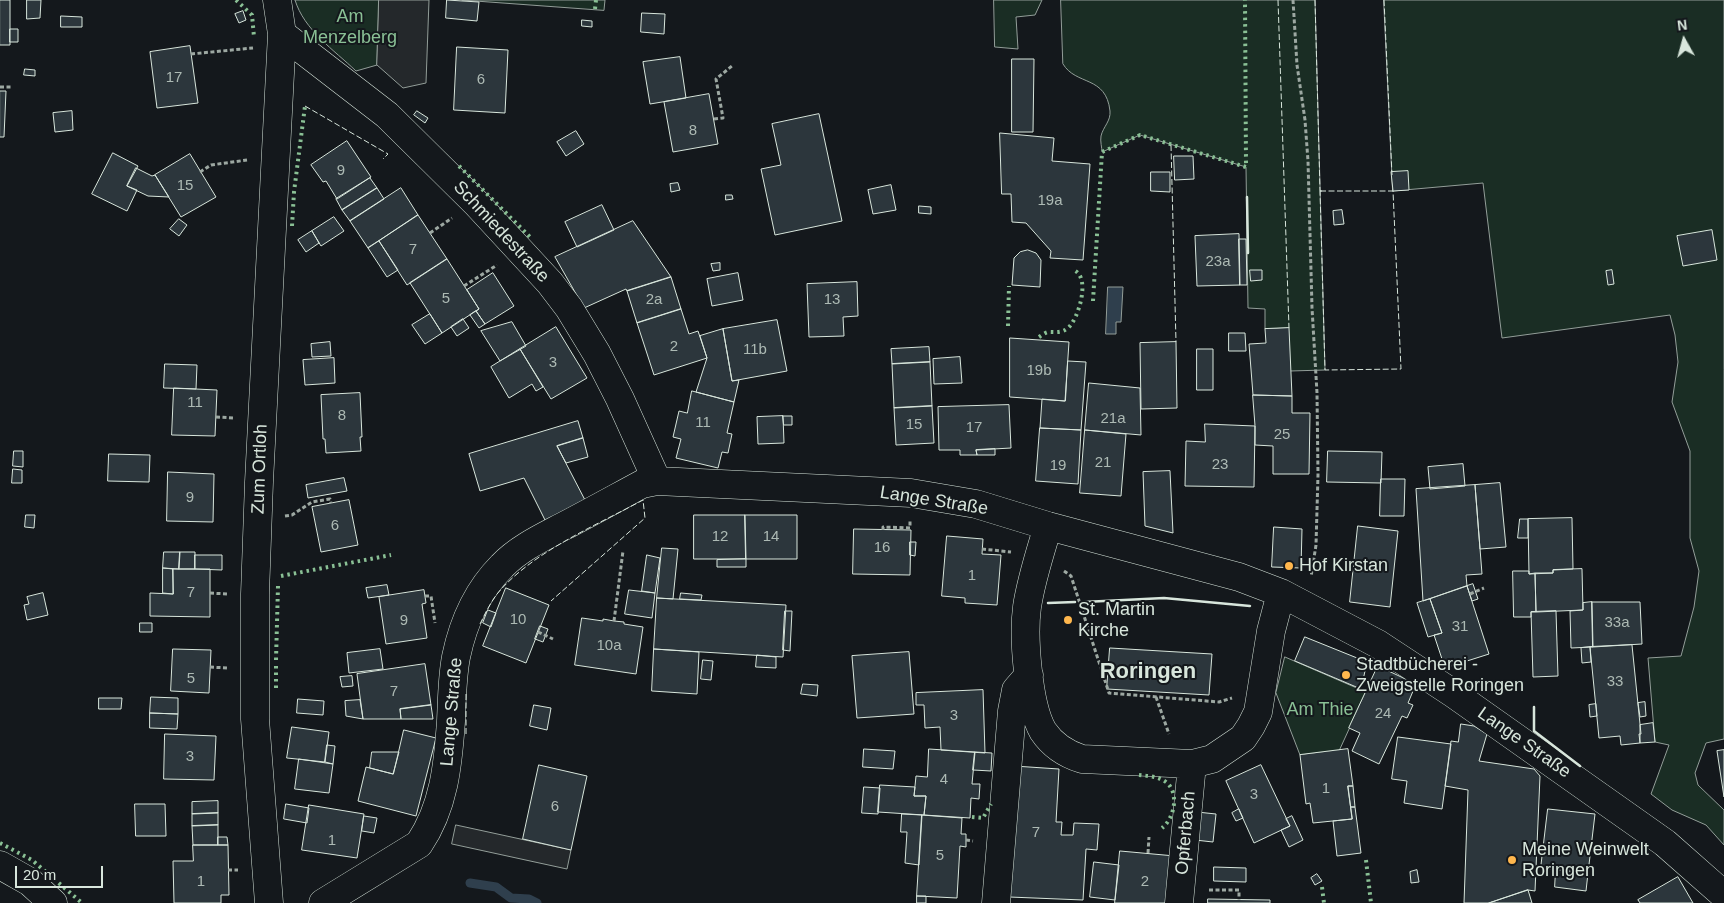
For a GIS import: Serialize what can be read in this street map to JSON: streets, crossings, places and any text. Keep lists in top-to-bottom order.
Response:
{
  "streets": {
    "street": [
      "Schmiedestraße",
      "Zum Ortloh",
      "Lange Straße",
      "Opferbach"
    ]
  },
  "crossings": [
    ["Schmiedestraße", "Zum Ortloh"],
    ["Schmiedestraße", "Lange Straße"]
  ],
  "districts": ["Roringen"],
  "parks": ["Am Menzelberg", "Am Thie"],
  "places": [
    "Hof Kirstan",
    "St. Martin Kirche",
    "Stadtbücherei - Zweigstelle Roringen",
    "Meine Weinwelt Roringen"
  ],
  "house_numbers": [
    "17",
    "6",
    "8",
    "9",
    "15",
    "19a",
    "7",
    "23a",
    "5",
    "2a",
    "13",
    "2",
    "11b",
    "3",
    "19b",
    "11",
    "8",
    "21a",
    "11",
    "15",
    "17",
    "25",
    "21",
    "23",
    "19",
    "9",
    "6",
    "12",
    "14",
    "16",
    "1",
    "7",
    "10",
    "9",
    "33a",
    "31",
    "10a",
    "5",
    "33",
    "7",
    "24",
    "3",
    "3",
    "4",
    "1",
    "3",
    "6",
    "7",
    "1",
    "5",
    "1",
    "2"
  ],
  "scale_bar": "20 m",
  "north": "top"
}
